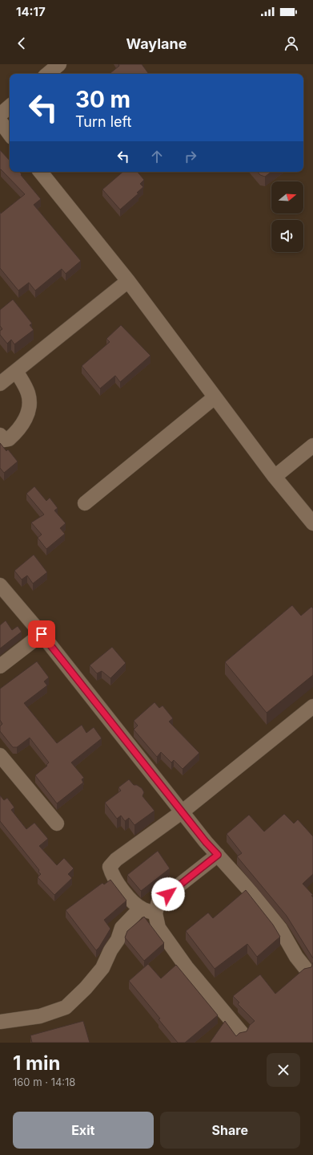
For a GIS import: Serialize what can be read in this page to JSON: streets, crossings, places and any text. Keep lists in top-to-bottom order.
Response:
{
  "north": "right",
  "page": {
    "status": "14:17",
    "header": "Waylane",
    "turn": ["30 m", "Turn left"],
    "heading": ["1 min", "160 m · 14:18"],
    "buttons": ["Exit", "Share"]
  }
}
